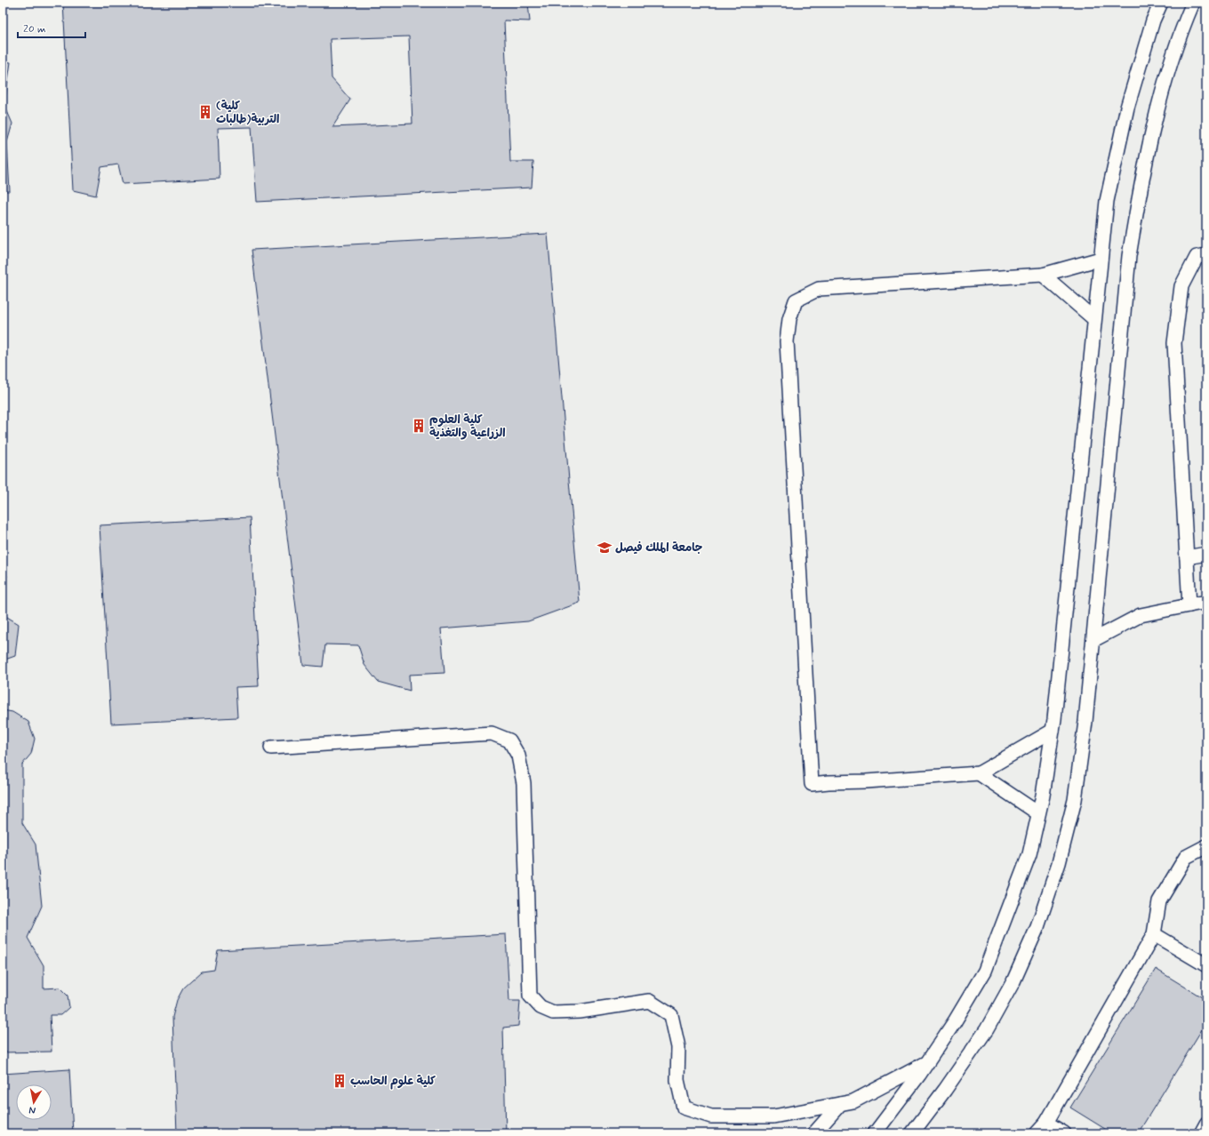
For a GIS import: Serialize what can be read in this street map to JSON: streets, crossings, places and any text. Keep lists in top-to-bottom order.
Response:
{
  "places": {
    "building": ["(كلية التربية(طالبات", "كلية العلوم الزراعية والتغذية", "كلية علوم الحاسب"],
    "school or university": ["جامعة الملك فيصل"]
  },
  "scale_bar": "20 m",
  "north": "bottom"
}
